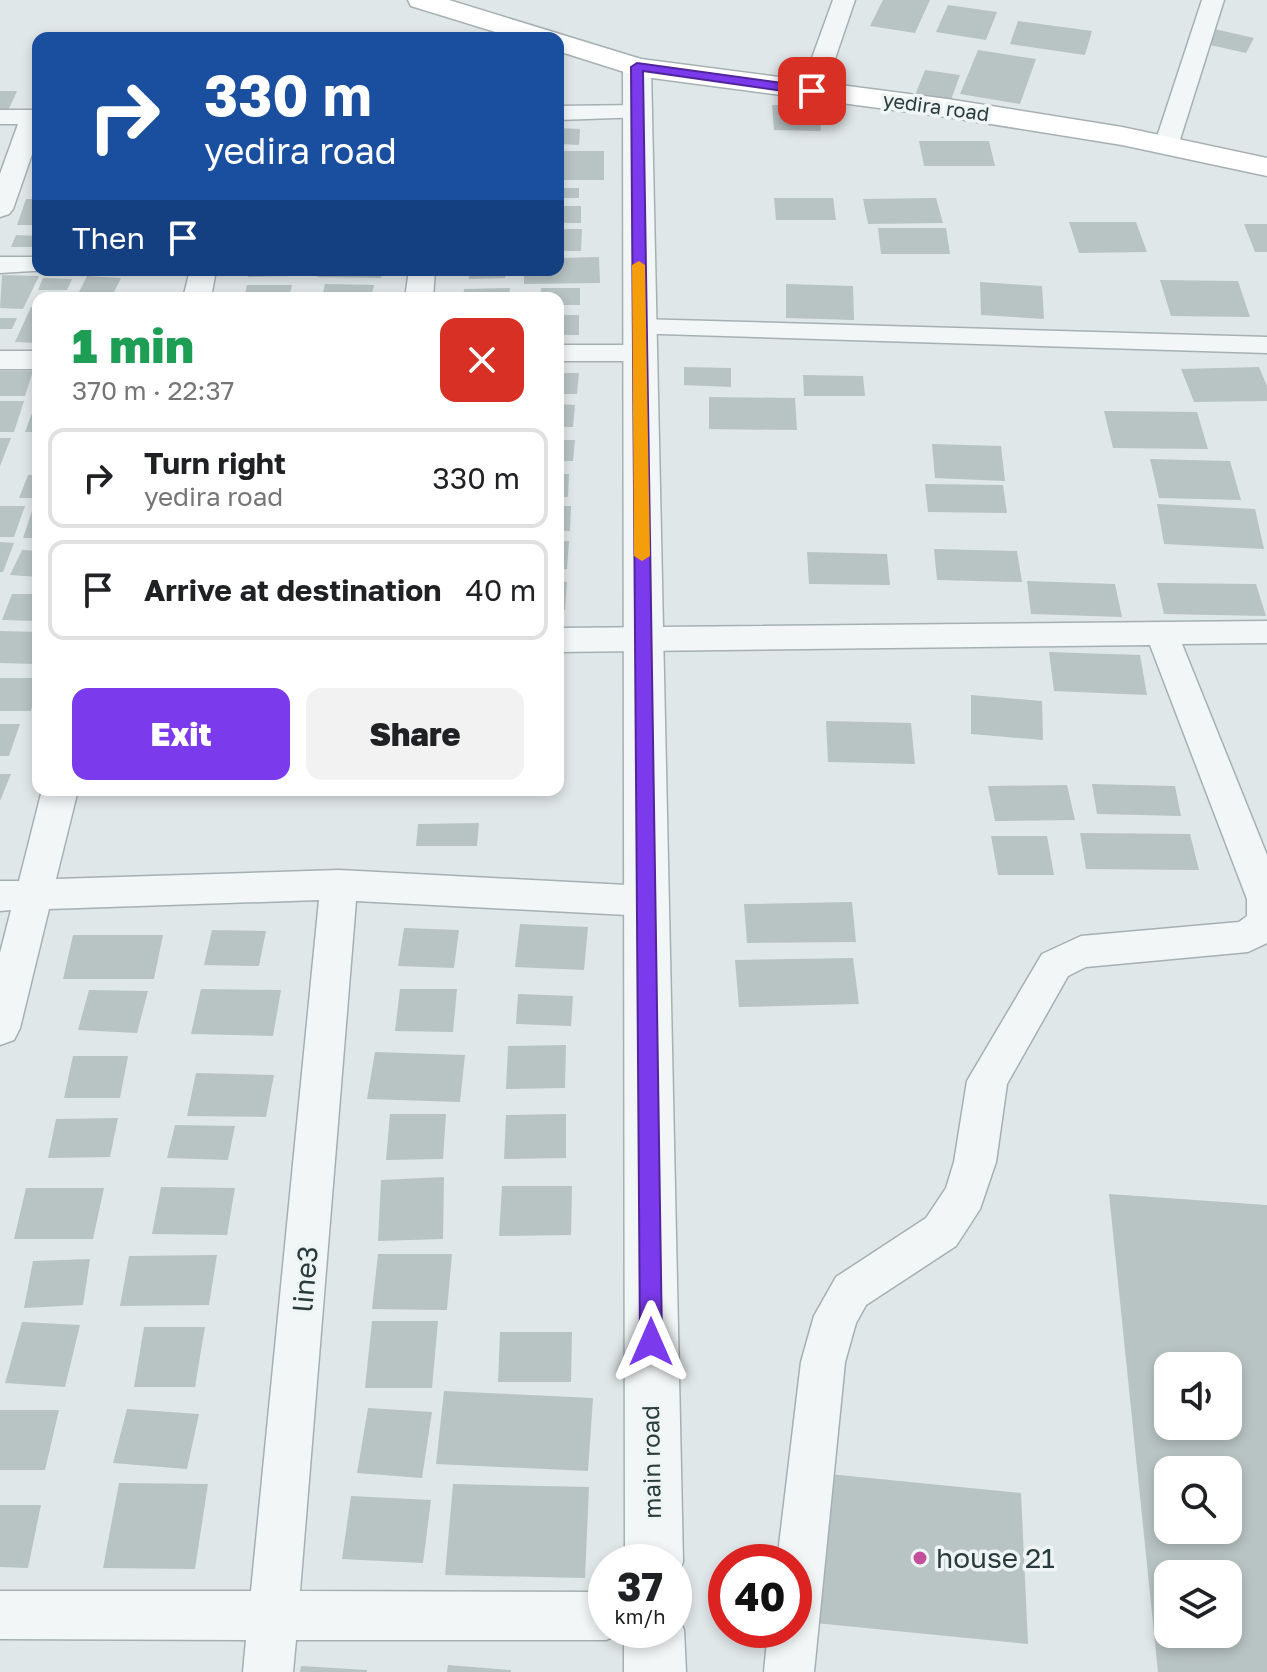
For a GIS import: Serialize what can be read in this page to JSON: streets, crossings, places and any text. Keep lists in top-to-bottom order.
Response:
{
  "streets": {
    "main road": ["yedira road"],
    "street": ["line3", "main road"]
  },
  "crossings": [
    ["yedira road", "main road"]
  ],
  "places": ["house 21"],
  "page": {
    "turn": ["330 m", "yedira road"],
    "then": "Then",
    "heading": ["1 min", "370 m · 22:37"],
    "list": [
      {
        "name": "Turn right",
        "note": "yedira road",
        "value": "330 m"
      },
      {
        "name": "Arrive at destination",
        "value": "40 m"
      }
    ],
    "buttons": ["Exit", "Share"],
    "speed": "37 km/h",
    "limit": "40"
  }
}
